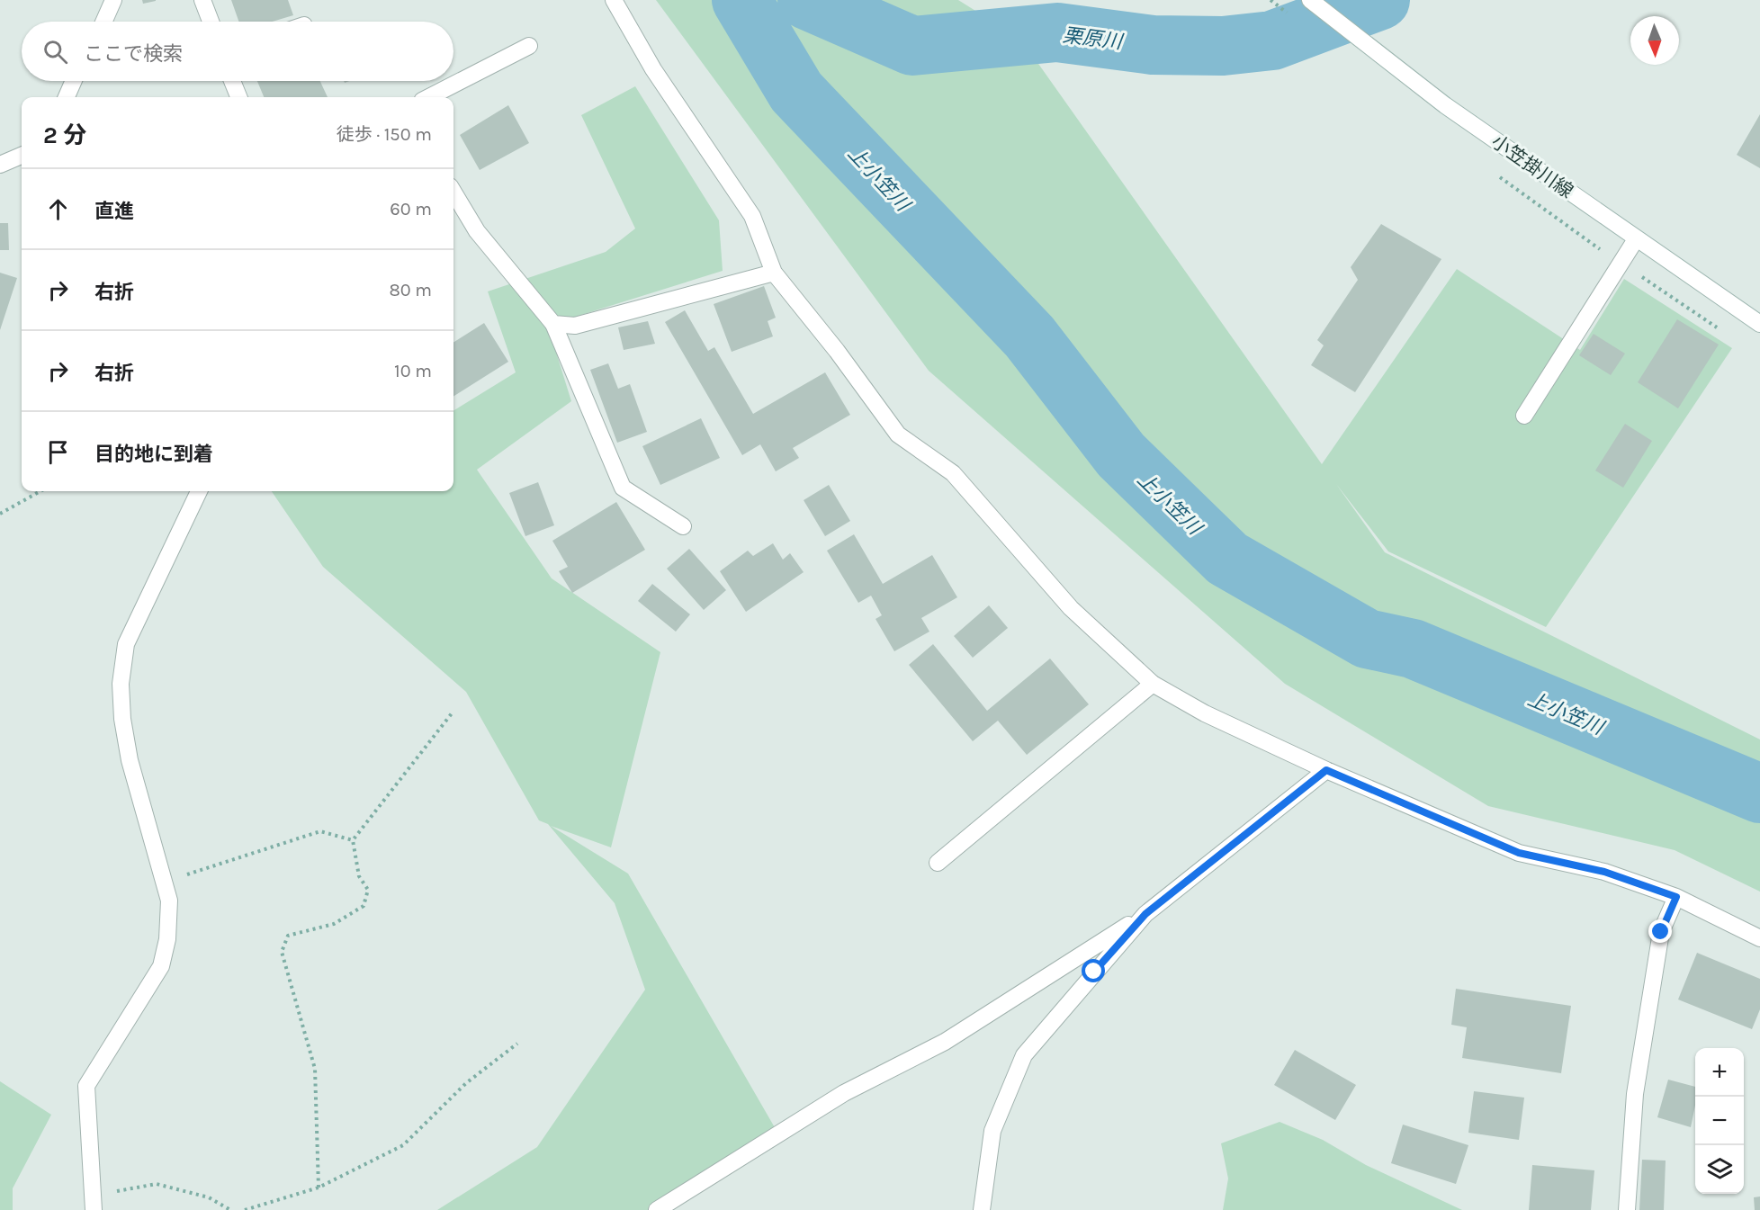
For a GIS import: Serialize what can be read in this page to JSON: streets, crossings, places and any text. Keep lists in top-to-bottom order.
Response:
{
  "streets": {
    "street": ["小笠掛川線"]
  },
  "water": ["栗原川", "上小笠川"],
  "north": "bottom",
  "page": {
    "search": "ここで検索",
    "heading": ["2 分", "徒歩 · 150 m"],
    "list": [
      ["直進", "60 m"],
      ["右折", "80 m"],
      ["右折", "10 m"],
      "目的地に到着"
    ],
    "map_buttons": ["+", "−"]
  }
}
